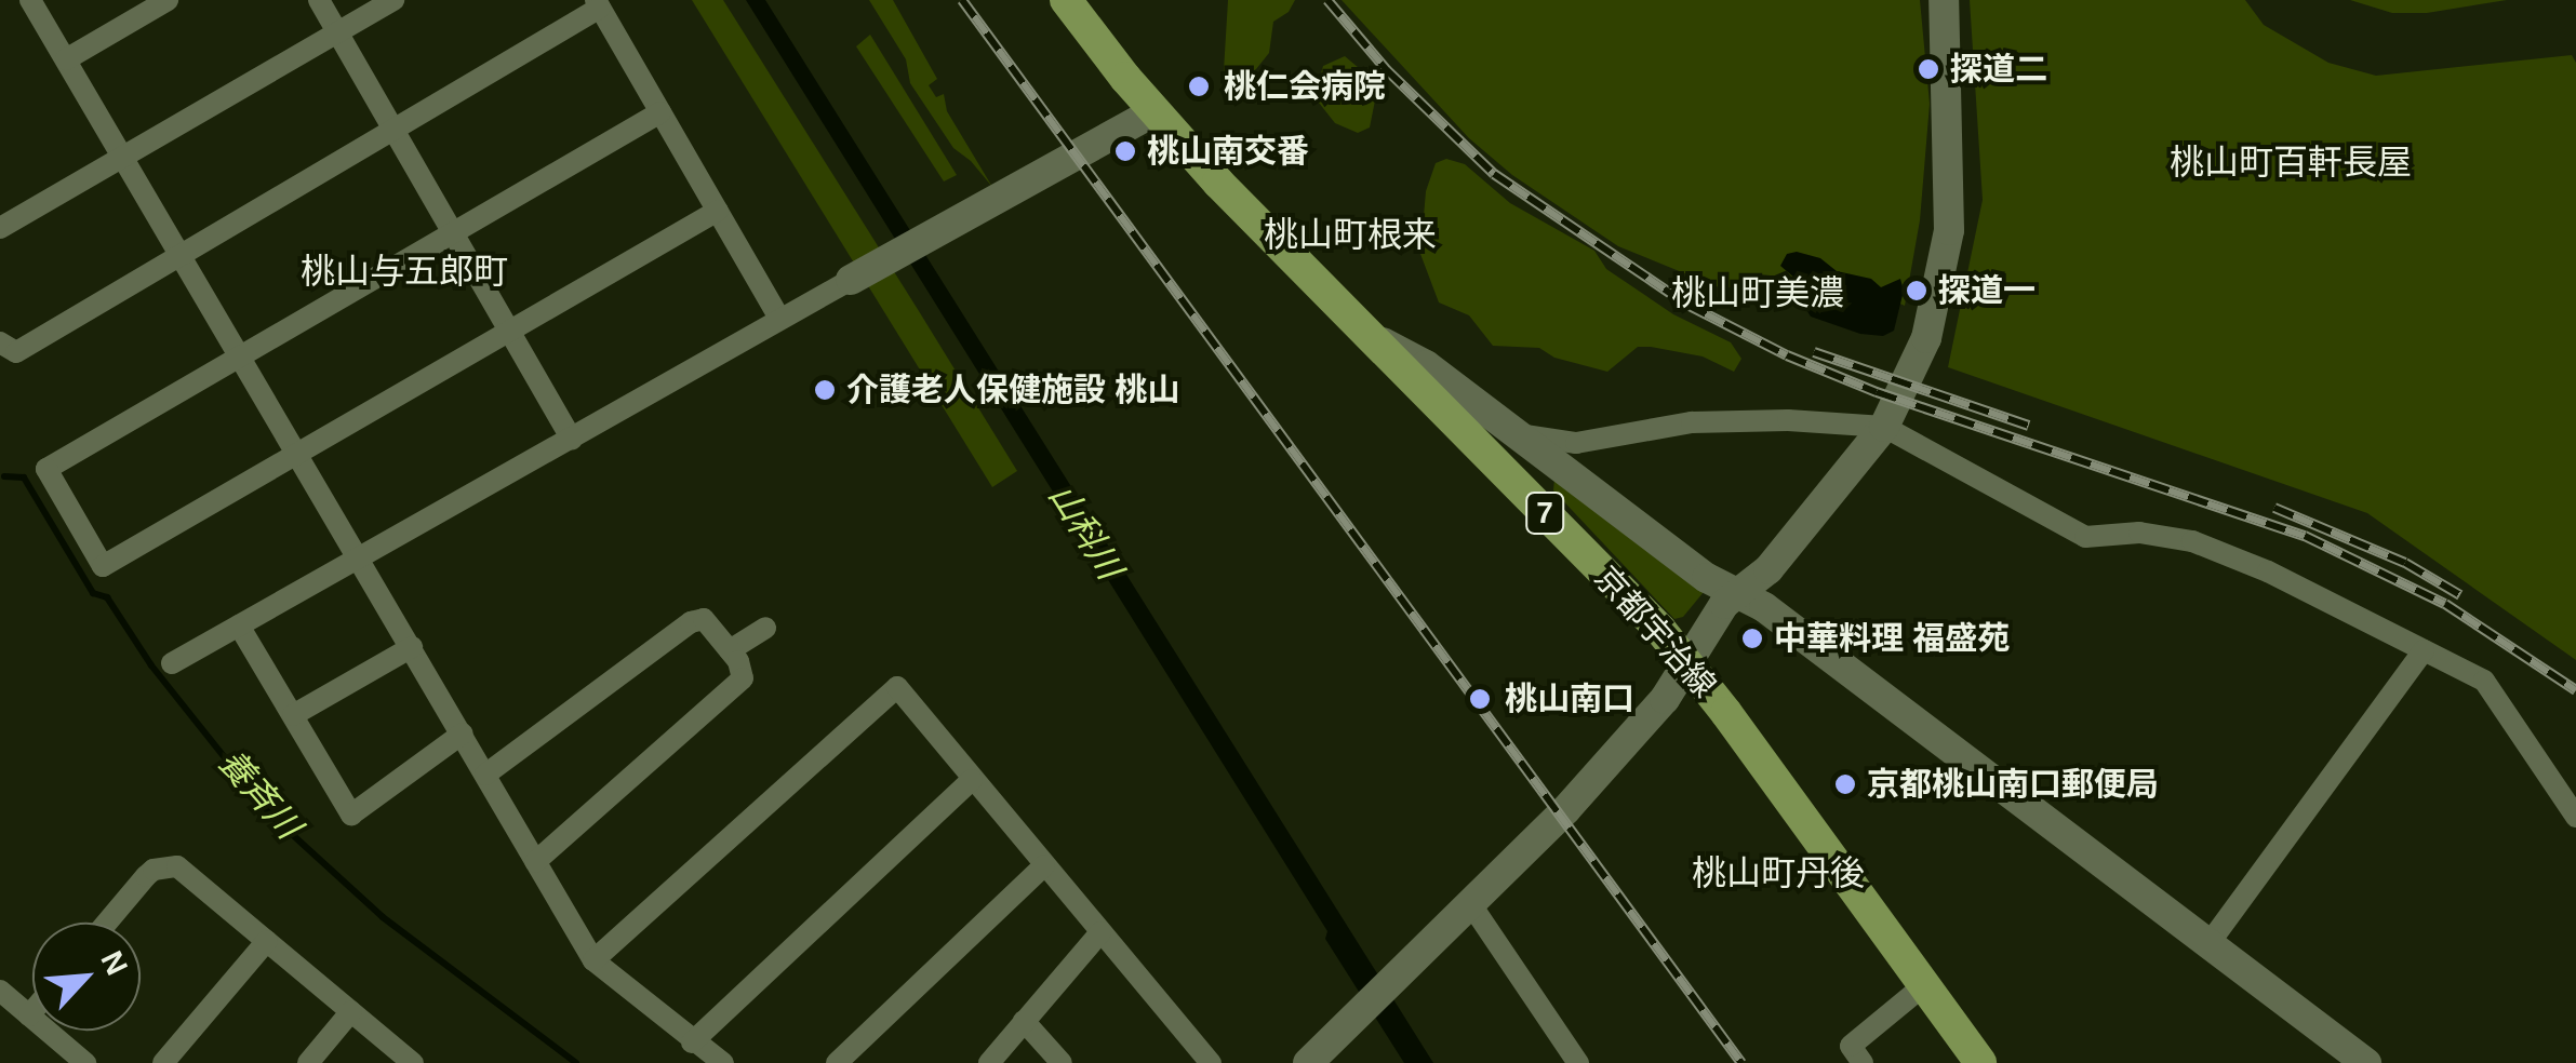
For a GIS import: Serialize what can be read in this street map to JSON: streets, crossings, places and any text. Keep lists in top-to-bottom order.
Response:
{
  "streets": {
    "main road": ["7", "京都宇治線"]
  },
  "districts": [
    "桃山町百軒長屋",
    "桃山町根来",
    "桃山与五郎町",
    "桃山町美濃",
    "桃山町丹後"
  ],
  "water": ["山科川", "養斉川"],
  "places": [
    "探道二",
    "桃仁会病院",
    "桃山南交番",
    "探道一",
    "介護老人保健施設 桃山",
    "中華料理 福盛苑",
    "桃山南口",
    "京都桃山南口郵便局"
  ],
  "north": "top right"
}
